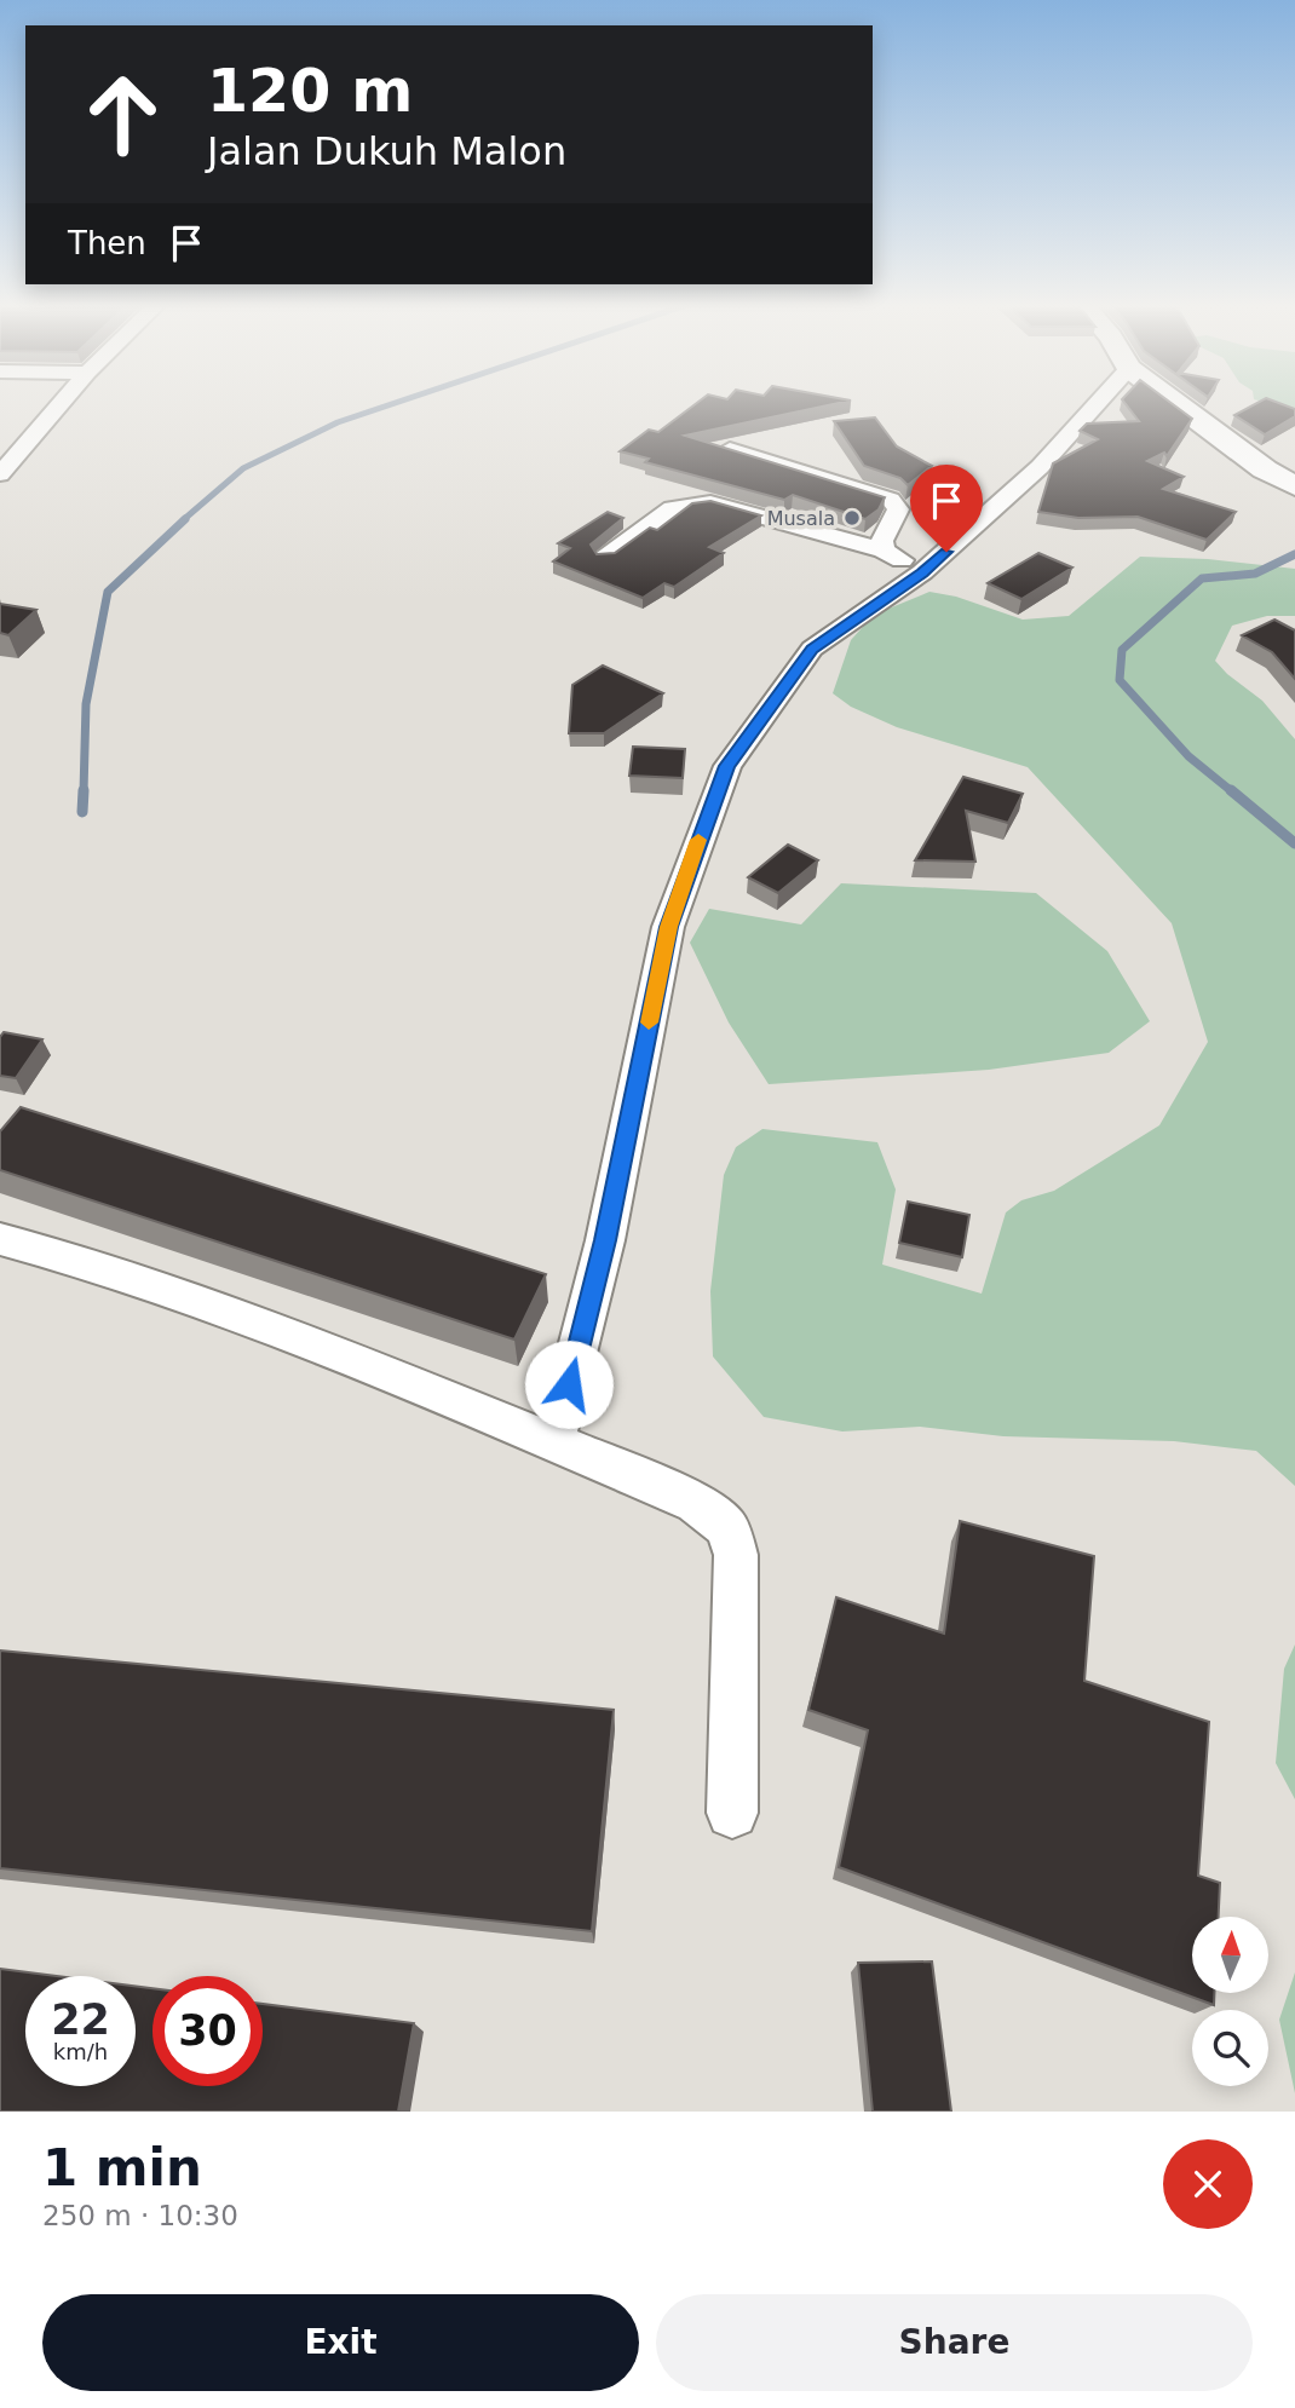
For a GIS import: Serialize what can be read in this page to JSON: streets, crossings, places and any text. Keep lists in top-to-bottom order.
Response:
{
  "places": ["Musala"],
  "north": "top",
  "page": {
    "turn": ["120 m", "Jalan Dukuh Malon"],
    "then": "Then",
    "speed": "22 km/h",
    "limit": "30",
    "heading": ["1 min", "250 m · 10:30"],
    "buttons": ["Exit", "Share"]
  }
}
